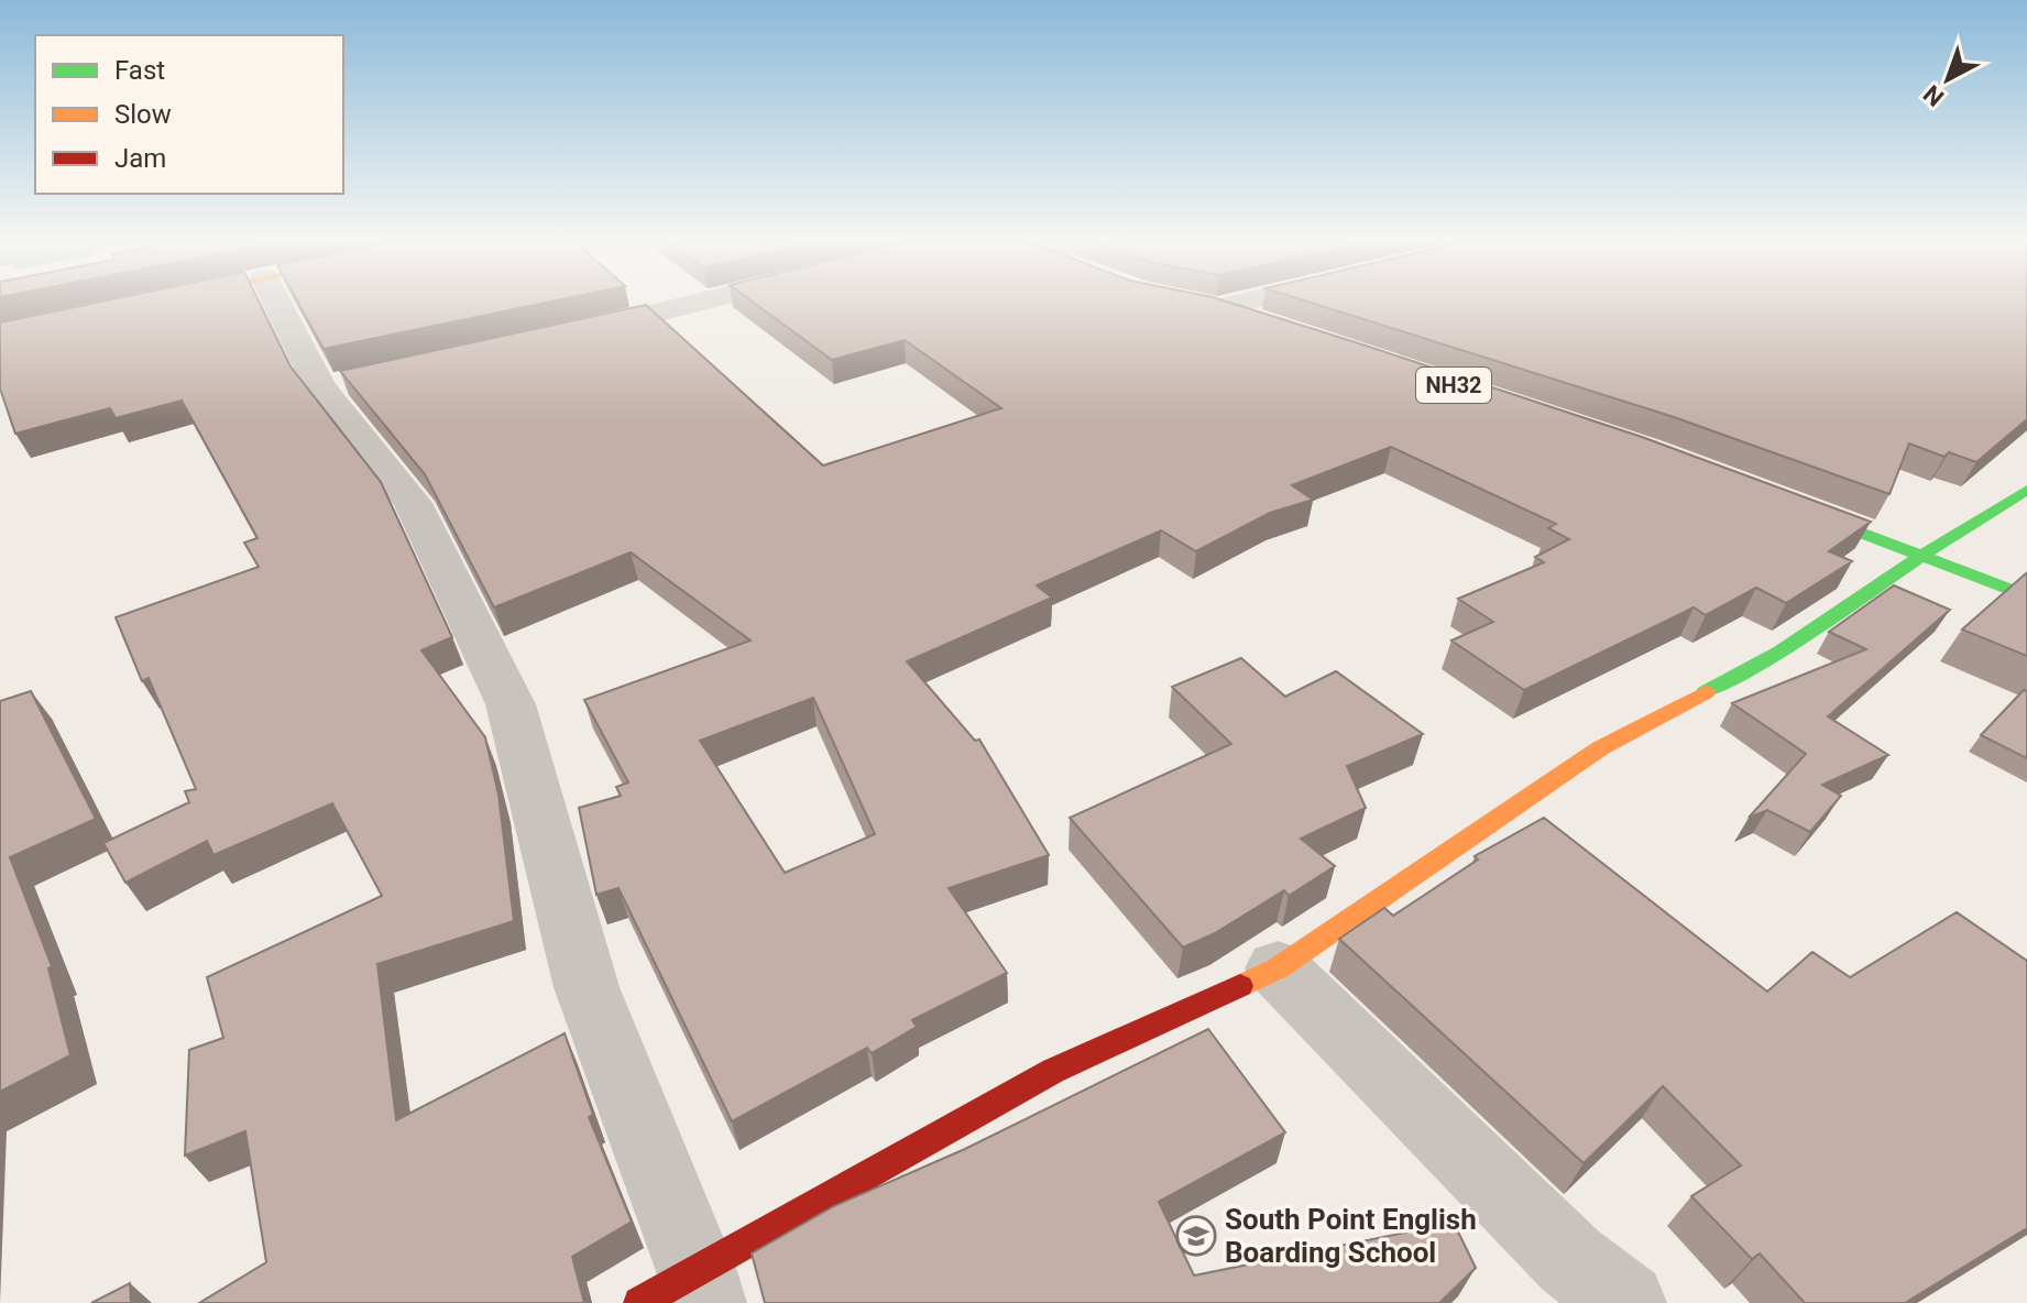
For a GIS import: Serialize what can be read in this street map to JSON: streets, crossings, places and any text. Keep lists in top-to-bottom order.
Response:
{
  "places": {
    "school or university": ["South Point English Boarding School"]
  },
  "legend": ["Fast", "Slow", "Jam"],
  "north": "bottom left"
}
